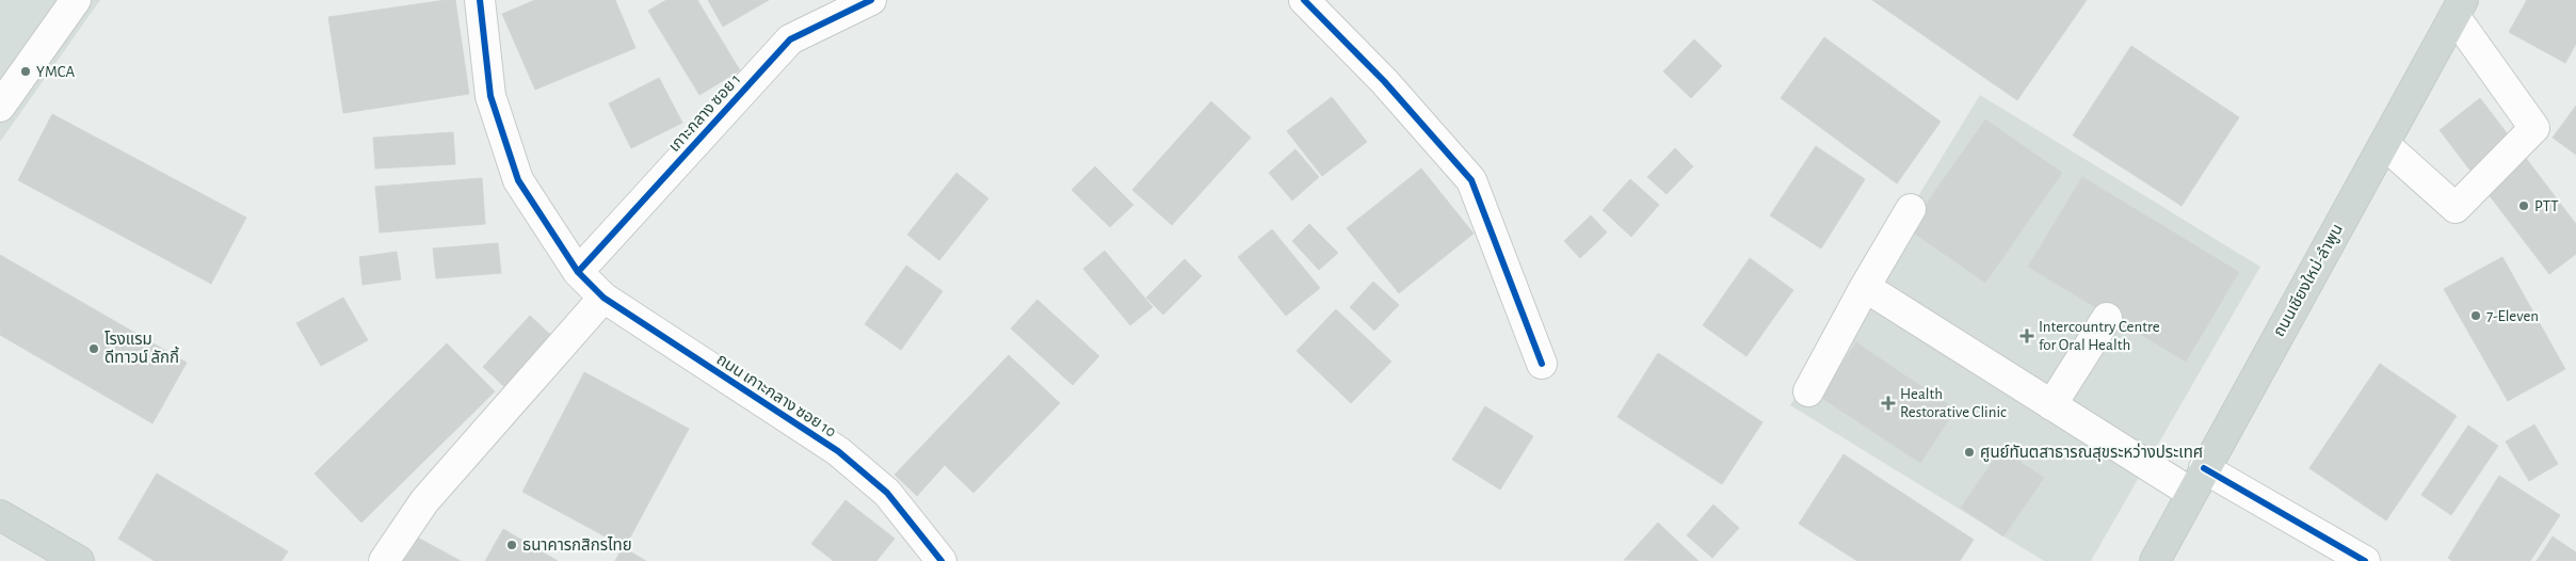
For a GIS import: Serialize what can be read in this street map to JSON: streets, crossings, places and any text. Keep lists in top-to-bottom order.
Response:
{
  "streets": {
    "main road": ["ถนนเชียงใหม่-ลำพูน"],
    "street": ["เกาะกลาง ซอย 1", "ถนน เกาะกลาง ซอย 10"]
  },
  "crossings": [
    ["เกาะกลาง ซอย 1", "ถนน เกาะกลาง ซอย 10"]
  ],
  "places": {
    "other": [
      "YMCA",
      "PTT",
      "7-Eleven",
      "โรงแรม ดีทาวน์ ลักกี้",
      "ศูนย์ทันตสาธารณสุขระหว่างประเทศ",
      "ธนาคารกสิกรไทย"
    ],
    "health": ["Intercountry Centre for Oral Health", "Health Restorative Clinic"]
  }
}
